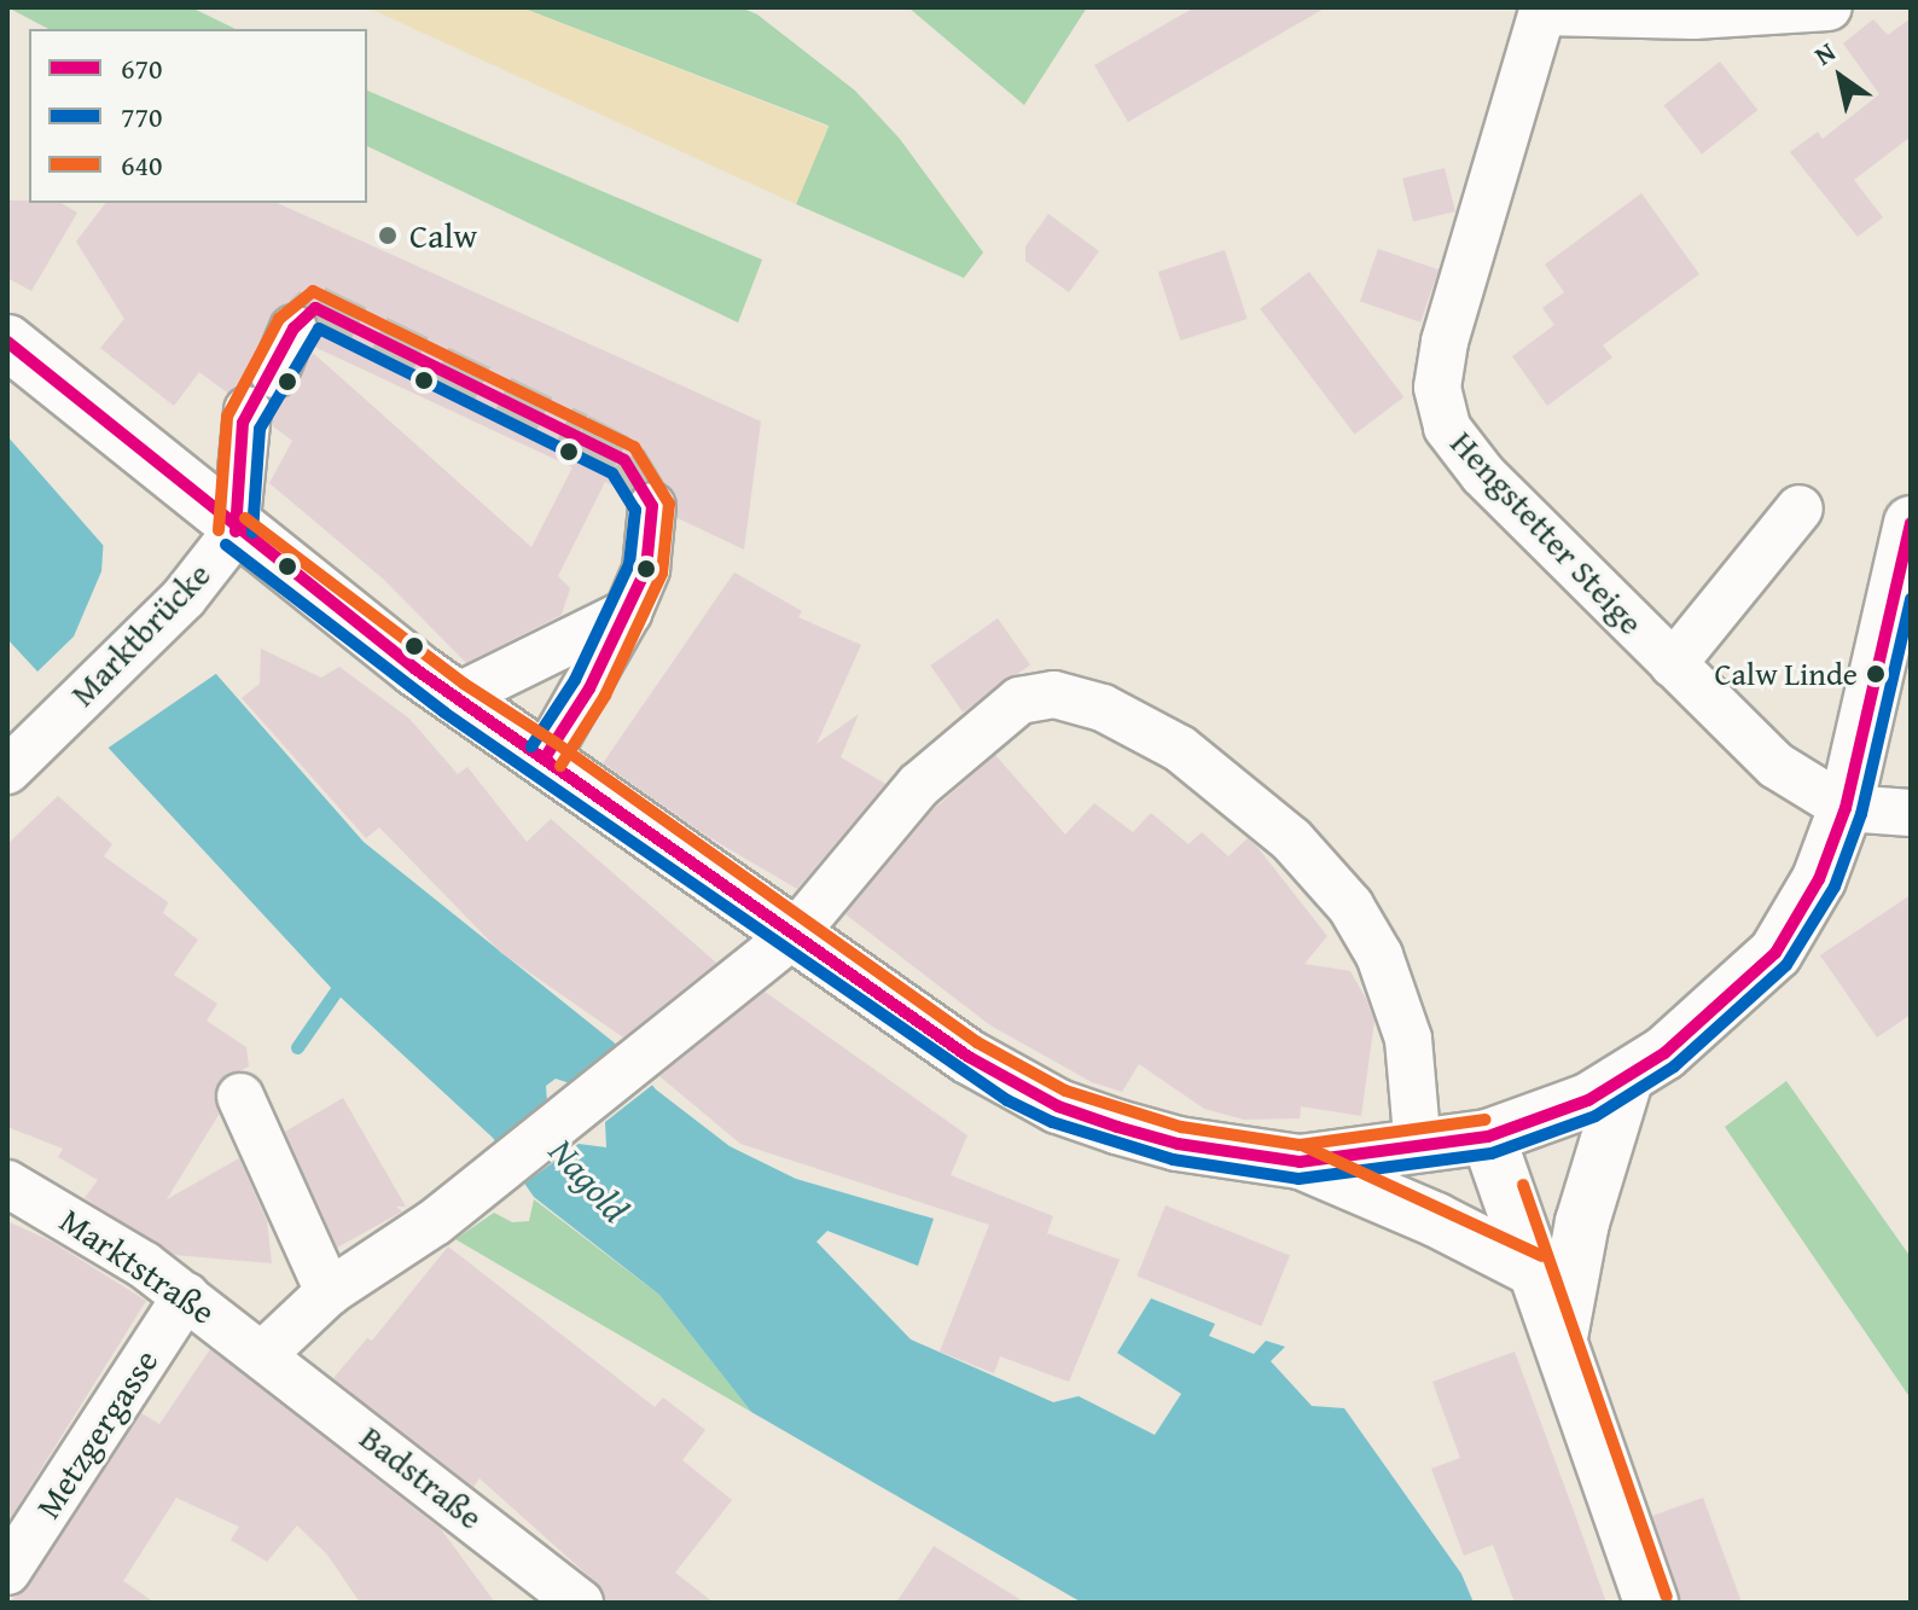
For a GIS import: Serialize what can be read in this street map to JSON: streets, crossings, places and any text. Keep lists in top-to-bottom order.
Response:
{
  "streets": {
    "street": [
      "Hengstetter Steige",
      "Marktbrücke",
      "Marktstraße",
      "Metzgergasse",
      "Badstraße"
    ]
  },
  "crossings": [
    ["Marktstraße", "Metzgergasse"],
    ["Marktstraße", "Badstraße"]
  ],
  "water": ["Nagold"],
  "places": ["Calw", "Calw Linde"],
  "lines": ["transit line 640", "transit line 670", "transit line 770"],
  "legend": ["670", "770", "640"],
  "north": "top left"
}
